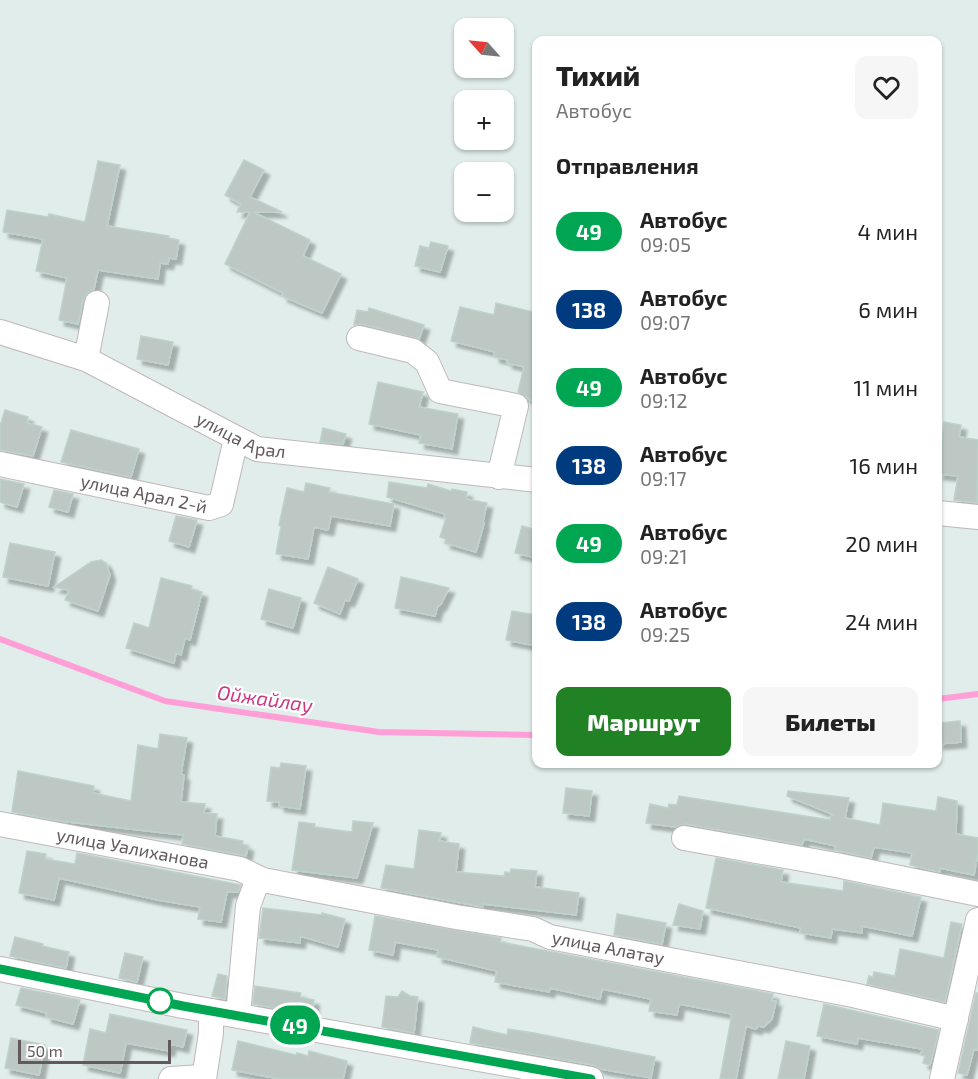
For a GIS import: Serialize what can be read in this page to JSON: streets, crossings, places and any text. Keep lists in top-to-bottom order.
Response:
{
  "streets": {
    "street": [
      "улица Арал",
      "улица Арал 2-й",
      "улица Уалиханова",
      "улица Алатау"
    ]
  },
  "crossings": [
    ["улица Арал", "улица Арал 2-й"],
    ["улица Уалиханова", "улица Алатау"]
  ],
  "water": ["Ойжайлау"],
  "lines": ["bus line 49"],
  "scale_bar": "50 m",
  "north": "top left",
  "page": {
    "on_map": "49",
    "map_buttons": ["+", "−"],
    "heading": [
      ["Тихий", "Автобус"],
      "Отправления"
    ],
    "list": [
      {
        "mark": "49",
        "name": "Автобус",
        "note": "09:05",
        "value": "4 мин"
      },
      {
        "mark": "138",
        "name": "Автобус",
        "note": "09:07",
        "value": "6 мин"
      },
      {
        "mark": "49",
        "name": "Автобус",
        "note": "09:12",
        "value": "11 мин"
      },
      {
        "mark": "138",
        "name": "Автобус",
        "note": "09:17",
        "value": "16 мин"
      },
      {
        "mark": "49",
        "name": "Автобус",
        "note": "09:21",
        "value": "20 мин"
      },
      {
        "mark": "138",
        "name": "Автобус",
        "note": "09:25",
        "value": "24 мин"
      }
    ],
    "buttons": ["Маршрут", "Билеты"],
    "scale": "50 m"
  }
}
